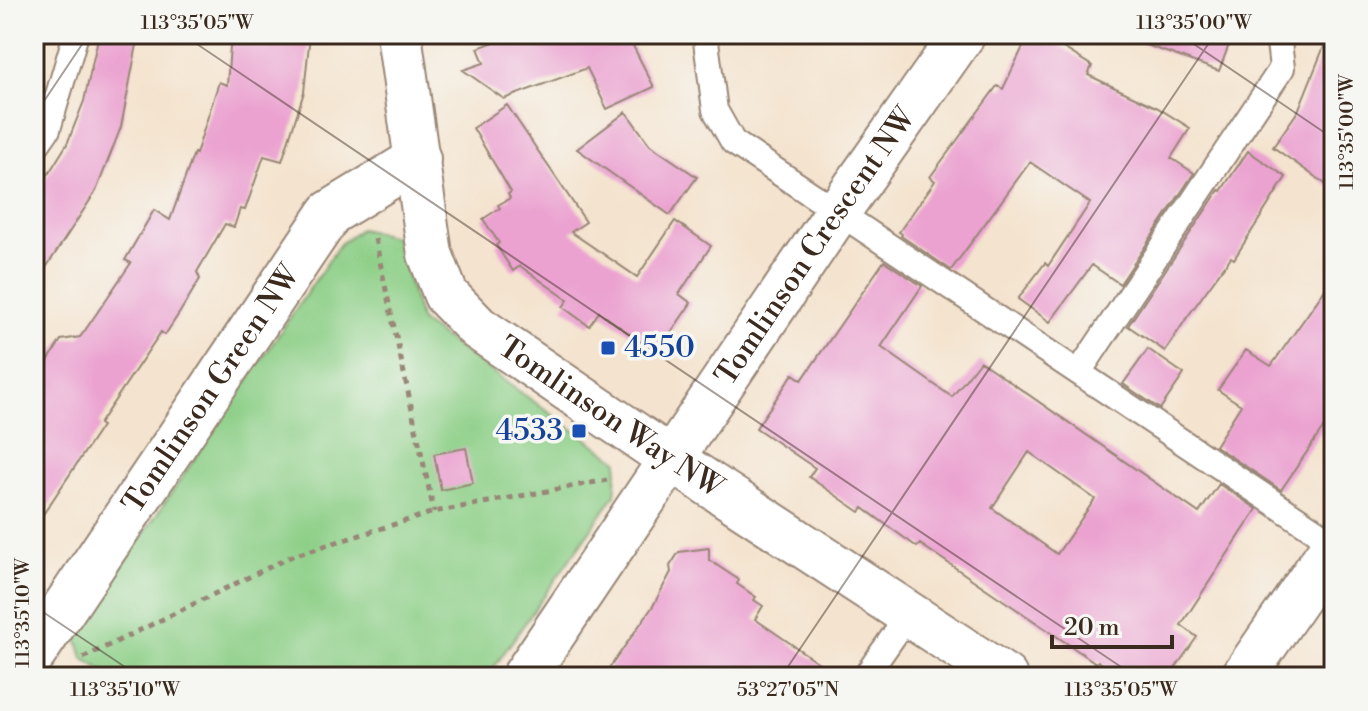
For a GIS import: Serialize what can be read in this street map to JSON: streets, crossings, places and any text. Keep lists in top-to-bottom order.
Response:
{
  "streets": {
    "street": ["Tomlinson Crescent NW", "Tomlinson Green NW", "Tomlinson Way NW"]
  },
  "crossings": [
    ["Tomlinson Crescent NW", "Tomlinson Way NW"],
    ["Tomlinson Green NW", "Tomlinson Way NW"]
  ],
  "places": {
    "transit": ["4550", "4533"]
  },
  "scale_bar": "20 m",
  "coordinates": [
    "113°35'05\"W",
    "113°35'00\"W",
    "113°35'10\"W",
    "53°27'05\"N"
  ]
}
